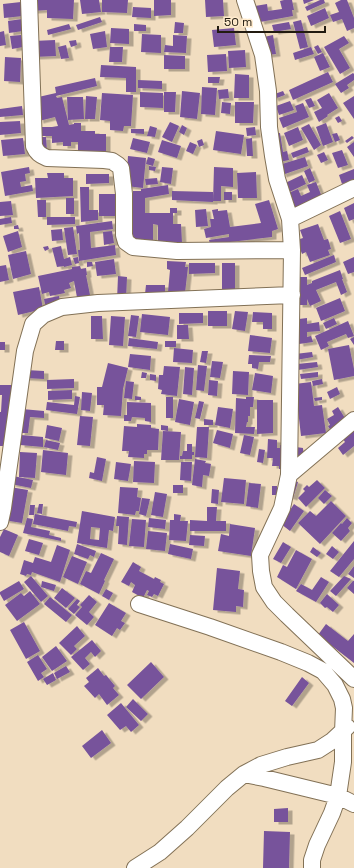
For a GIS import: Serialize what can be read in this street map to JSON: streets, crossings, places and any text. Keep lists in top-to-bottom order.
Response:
{
  "scale_bar": "50 m"
}
